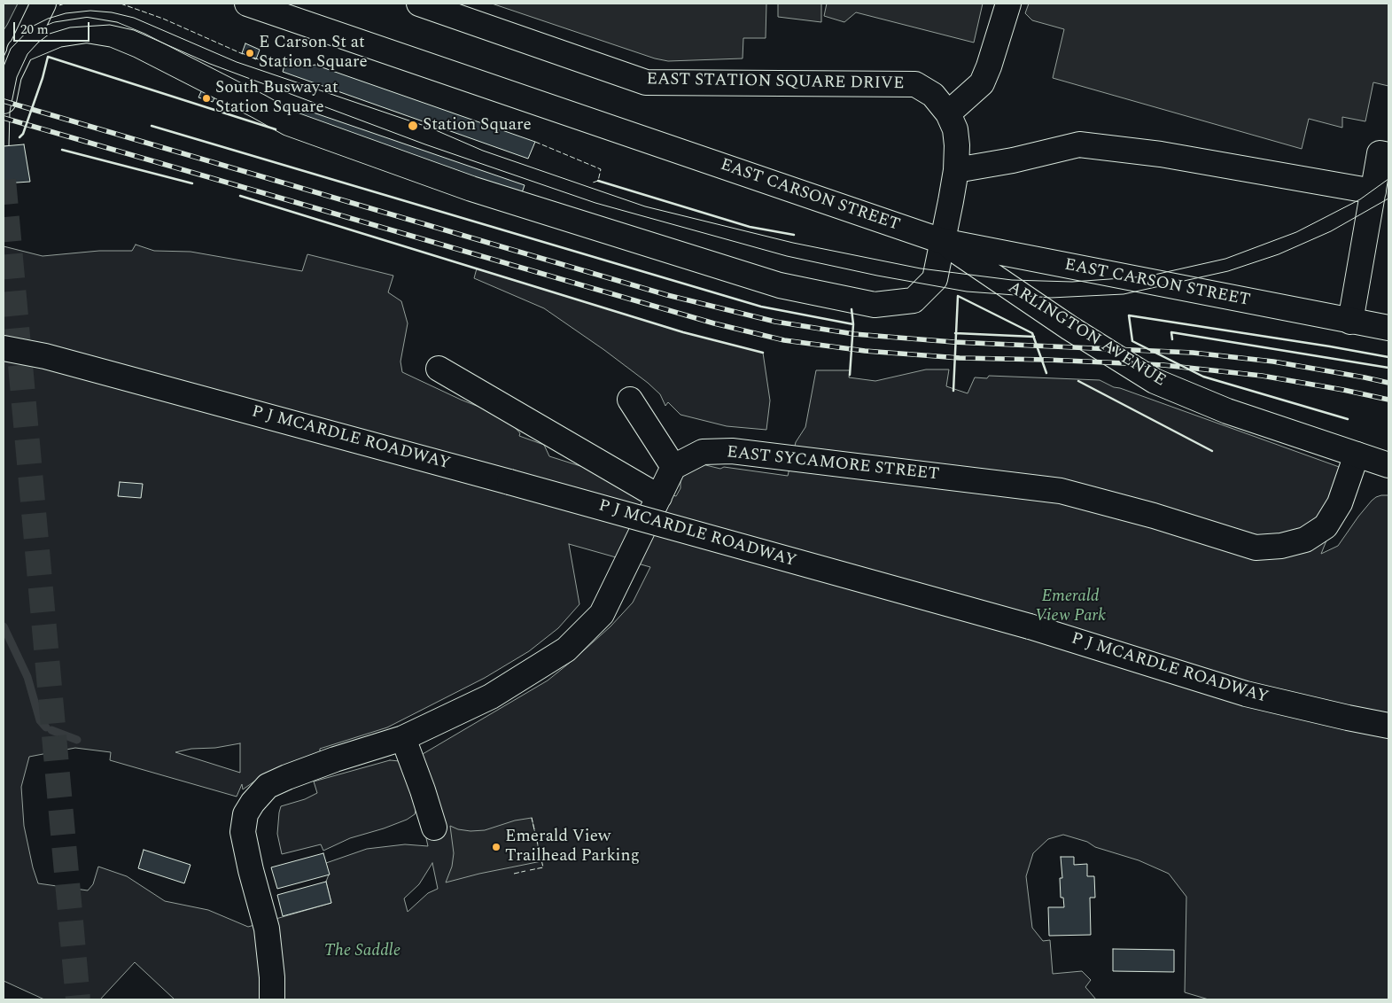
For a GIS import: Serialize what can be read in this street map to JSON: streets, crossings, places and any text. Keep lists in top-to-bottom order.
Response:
{
  "streets": {
    "main road": [
      "EAST STATION SQUARE DRIVE",
      "EAST CARSON STREET",
      "ARLINGTON AVENUE",
      "P J MCARDLE ROADWAY",
      "EAST SYCAMORE STREET"
    ]
  },
  "crossings": [
    ["EAST STATION SQUARE DRIVE", "EAST CARSON STREET"],
    ["EAST STATION SQUARE DRIVE", "ARLINGTON AVENUE"],
    ["EAST CARSON STREET", "ARLINGTON AVENUE"],
    ["ARLINGTON AVENUE", "EAST SYCAMORE STREET"]
  ],
  "parks": ["Emerald View Park", "The Saddle"],
  "places": [
    "E Carson St at Station Square",
    "South Busway at Station Square",
    "Station Square",
    "Emerald View Trailhead Parking"
  ],
  "scale_bar": "20 m"
}
